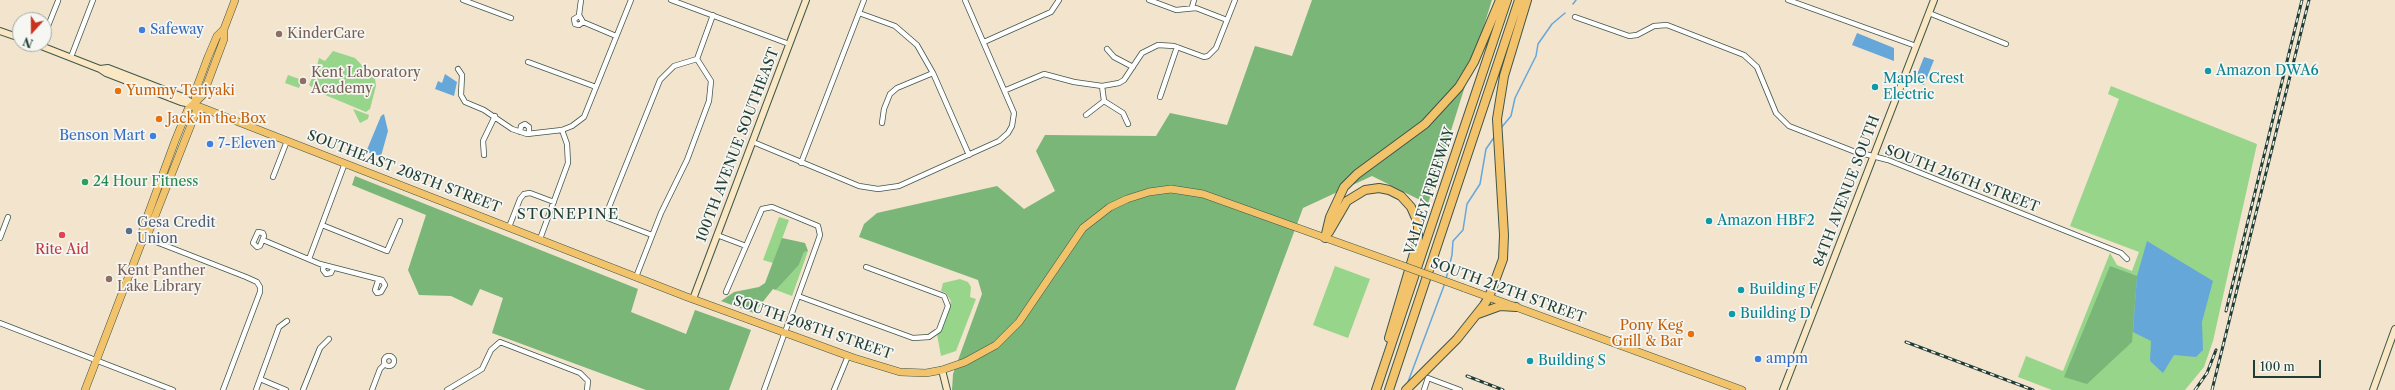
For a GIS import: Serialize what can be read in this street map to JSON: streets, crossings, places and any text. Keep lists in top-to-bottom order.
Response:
{
  "streets": {
    "highway": ["VALLEY FREEWAY"],
    "main road": [
      "100TH AVENUE SOUTHEAST",
      "SOUTHEAST 208TH STREET",
      "84TH AVENUE SOUTH",
      "SOUTH 212TH STREET",
      "SOUTH 208TH STREET"
    ],
    "street": ["SOUTH 216TH STREET"]
  },
  "crossings": [
    ["100TH AVENUE SOUTHEAST", "SOUTHEAST 208TH STREET"],
    ["100TH AVENUE SOUTHEAST", "SOUTH 208TH STREET"],
    ["SOUTHEAST 208TH STREET", "SOUTH 208TH STREET"],
    ["SOUTH 216TH STREET", "84TH AVENUE SOUTH"],
    ["SOUTH 212TH STREET", "SOUTH 208TH STREET"]
  ],
  "districts": ["STONEPINE"],
  "places": [
    "Safeway",
    "KinderCare",
    "Amazon DWA6",
    "Kent Laboratory Academy",
    "Maple Crest Electric",
    "Yummy Teriyaki",
    "Jack in the Box",
    "Benson Mart",
    "7-Eleven",
    "24 Hour Fitness",
    "Amazon HBF2",
    "Gesa Credit Union",
    "Rite Aid",
    "Kent Panther Lake Library",
    "Building F",
    "Building D",
    "Pony Keg Grill & Bar",
    "ampm",
    "Building S"
  ],
  "scale_bar": "100 m",
  "north": "bottom"
}
